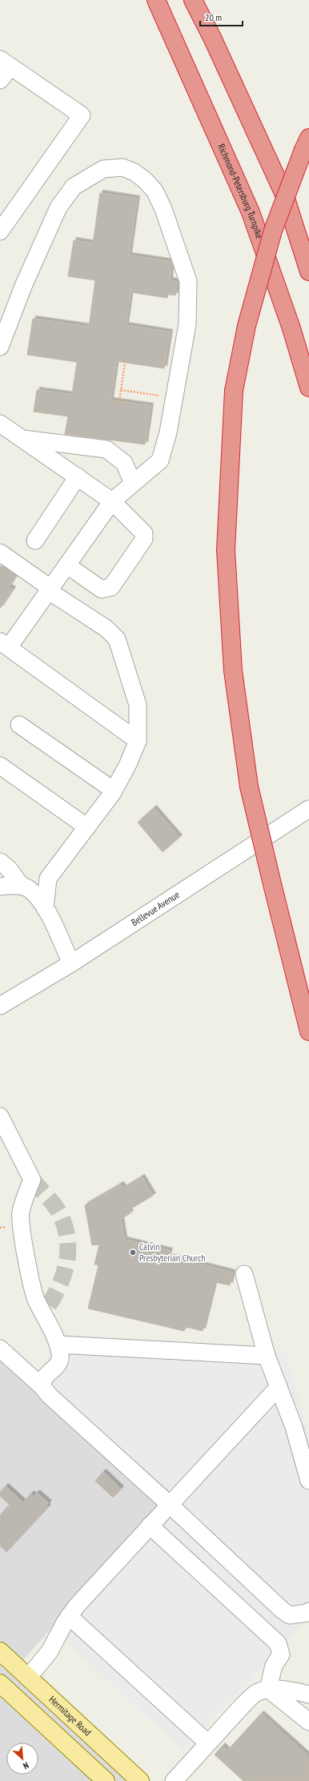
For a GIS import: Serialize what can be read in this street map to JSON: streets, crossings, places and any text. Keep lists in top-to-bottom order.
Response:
{
  "streets": {
    "highway": ["Richmond-Petersburg Turnpike"],
    "main road": ["Hermitage Road"],
    "street": ["Bellevue Avenue"]
  },
  "places": ["Calvin Presbyterian Church"],
  "scale_bar": "20 m",
  "north": "bottom right"
}
